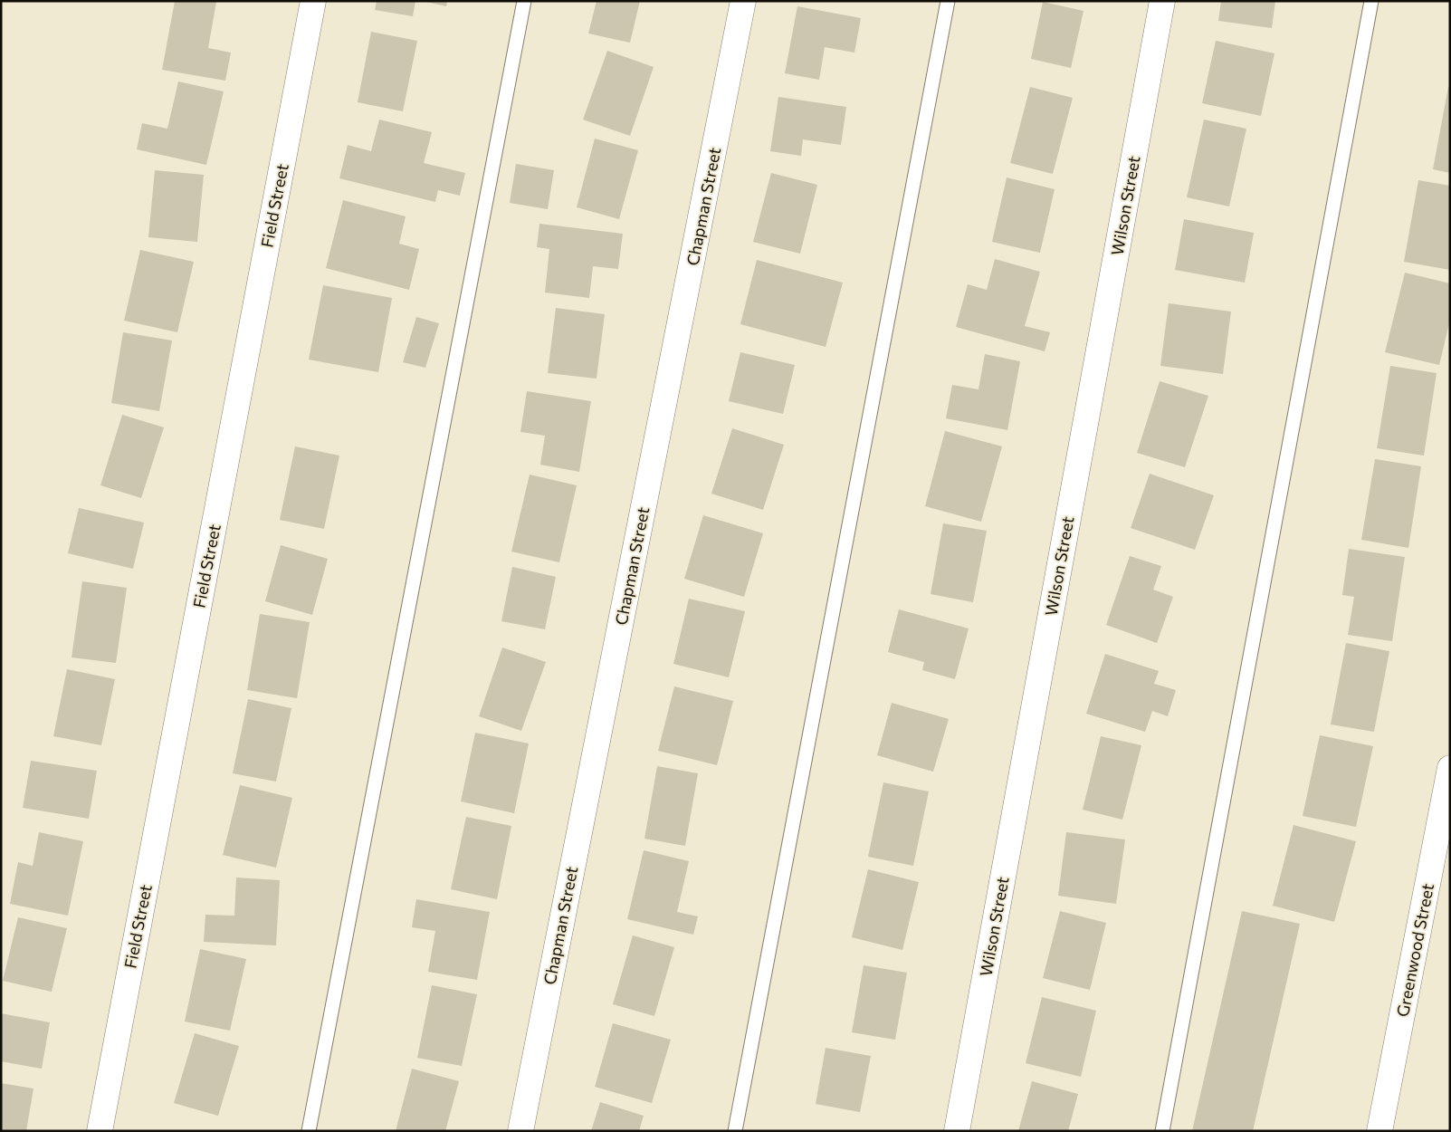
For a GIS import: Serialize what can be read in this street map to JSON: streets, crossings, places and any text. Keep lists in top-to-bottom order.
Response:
{
  "streets": {
    "street": [
      "Field Street",
      "Wilson Street",
      "Chapman Street",
      "Greenwood Street"
    ]
  }
}
